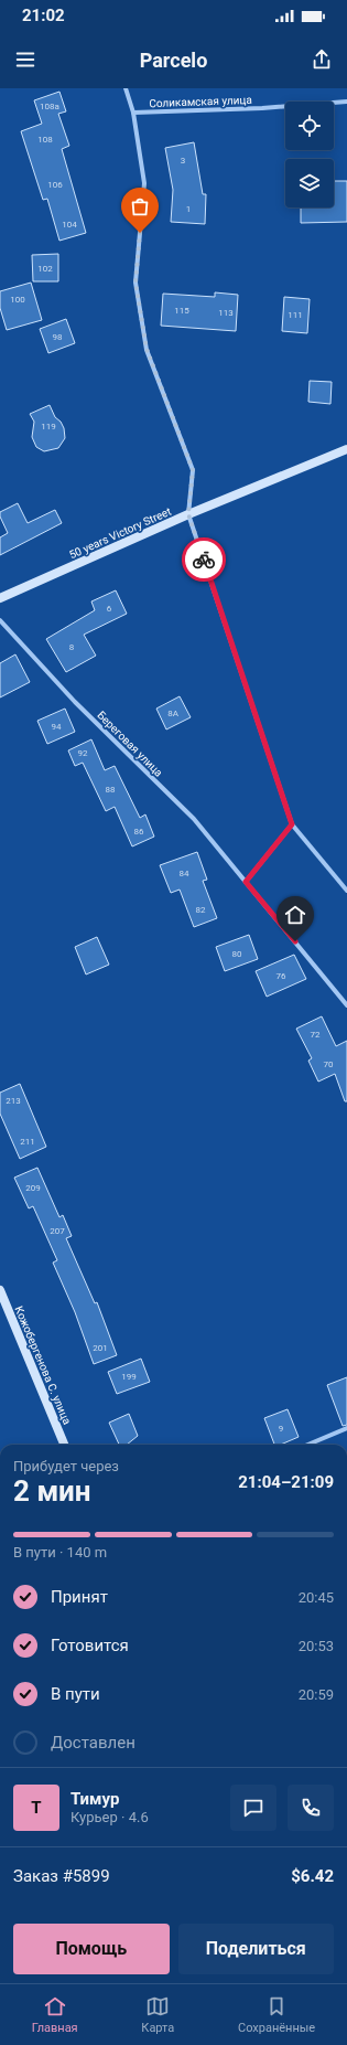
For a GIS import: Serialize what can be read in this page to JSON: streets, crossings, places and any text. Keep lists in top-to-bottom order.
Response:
{
  "streets": {
    "main road": ["50 years Victory Street", "Кожобергенова С. улица"],
    "street": ["Соликамская улица", "Береговая улица"]
  },
  "house_numbers": [
    "108а",
    "108",
    "3",
    "106",
    "1",
    "104",
    "102",
    "100",
    "115",
    "113",
    "111",
    "98",
    "119",
    "6",
    "8",
    "8А",
    "94",
    "92",
    "88",
    "86",
    "84",
    "82",
    "80",
    "76",
    "72",
    "70",
    "213",
    "211",
    "209",
    "207",
    "201",
    "199",
    "9"
  ],
  "page": {
    "status": "21:02",
    "header": "Parcelo",
    "heading": ["2 мин", "Прибудет через", "21:04–21:09"],
    "panel": [
      "Тимур",
      "Курьер · 4.6",
      "Заказ #5899",
      "$6.42"
    ],
    "bar": "В пути · 140 m",
    "list": [
      ["Принят", "20:45"],
      ["Готовится", "20:53"],
      ["В пути", "20:59"],
      "Доставлен"
    ],
    "round": "Т",
    "buttons": ["Помощь", "Поделиться"],
    "tabs": ["Главная", "Карта", "Сохранённые"]
  }
}
